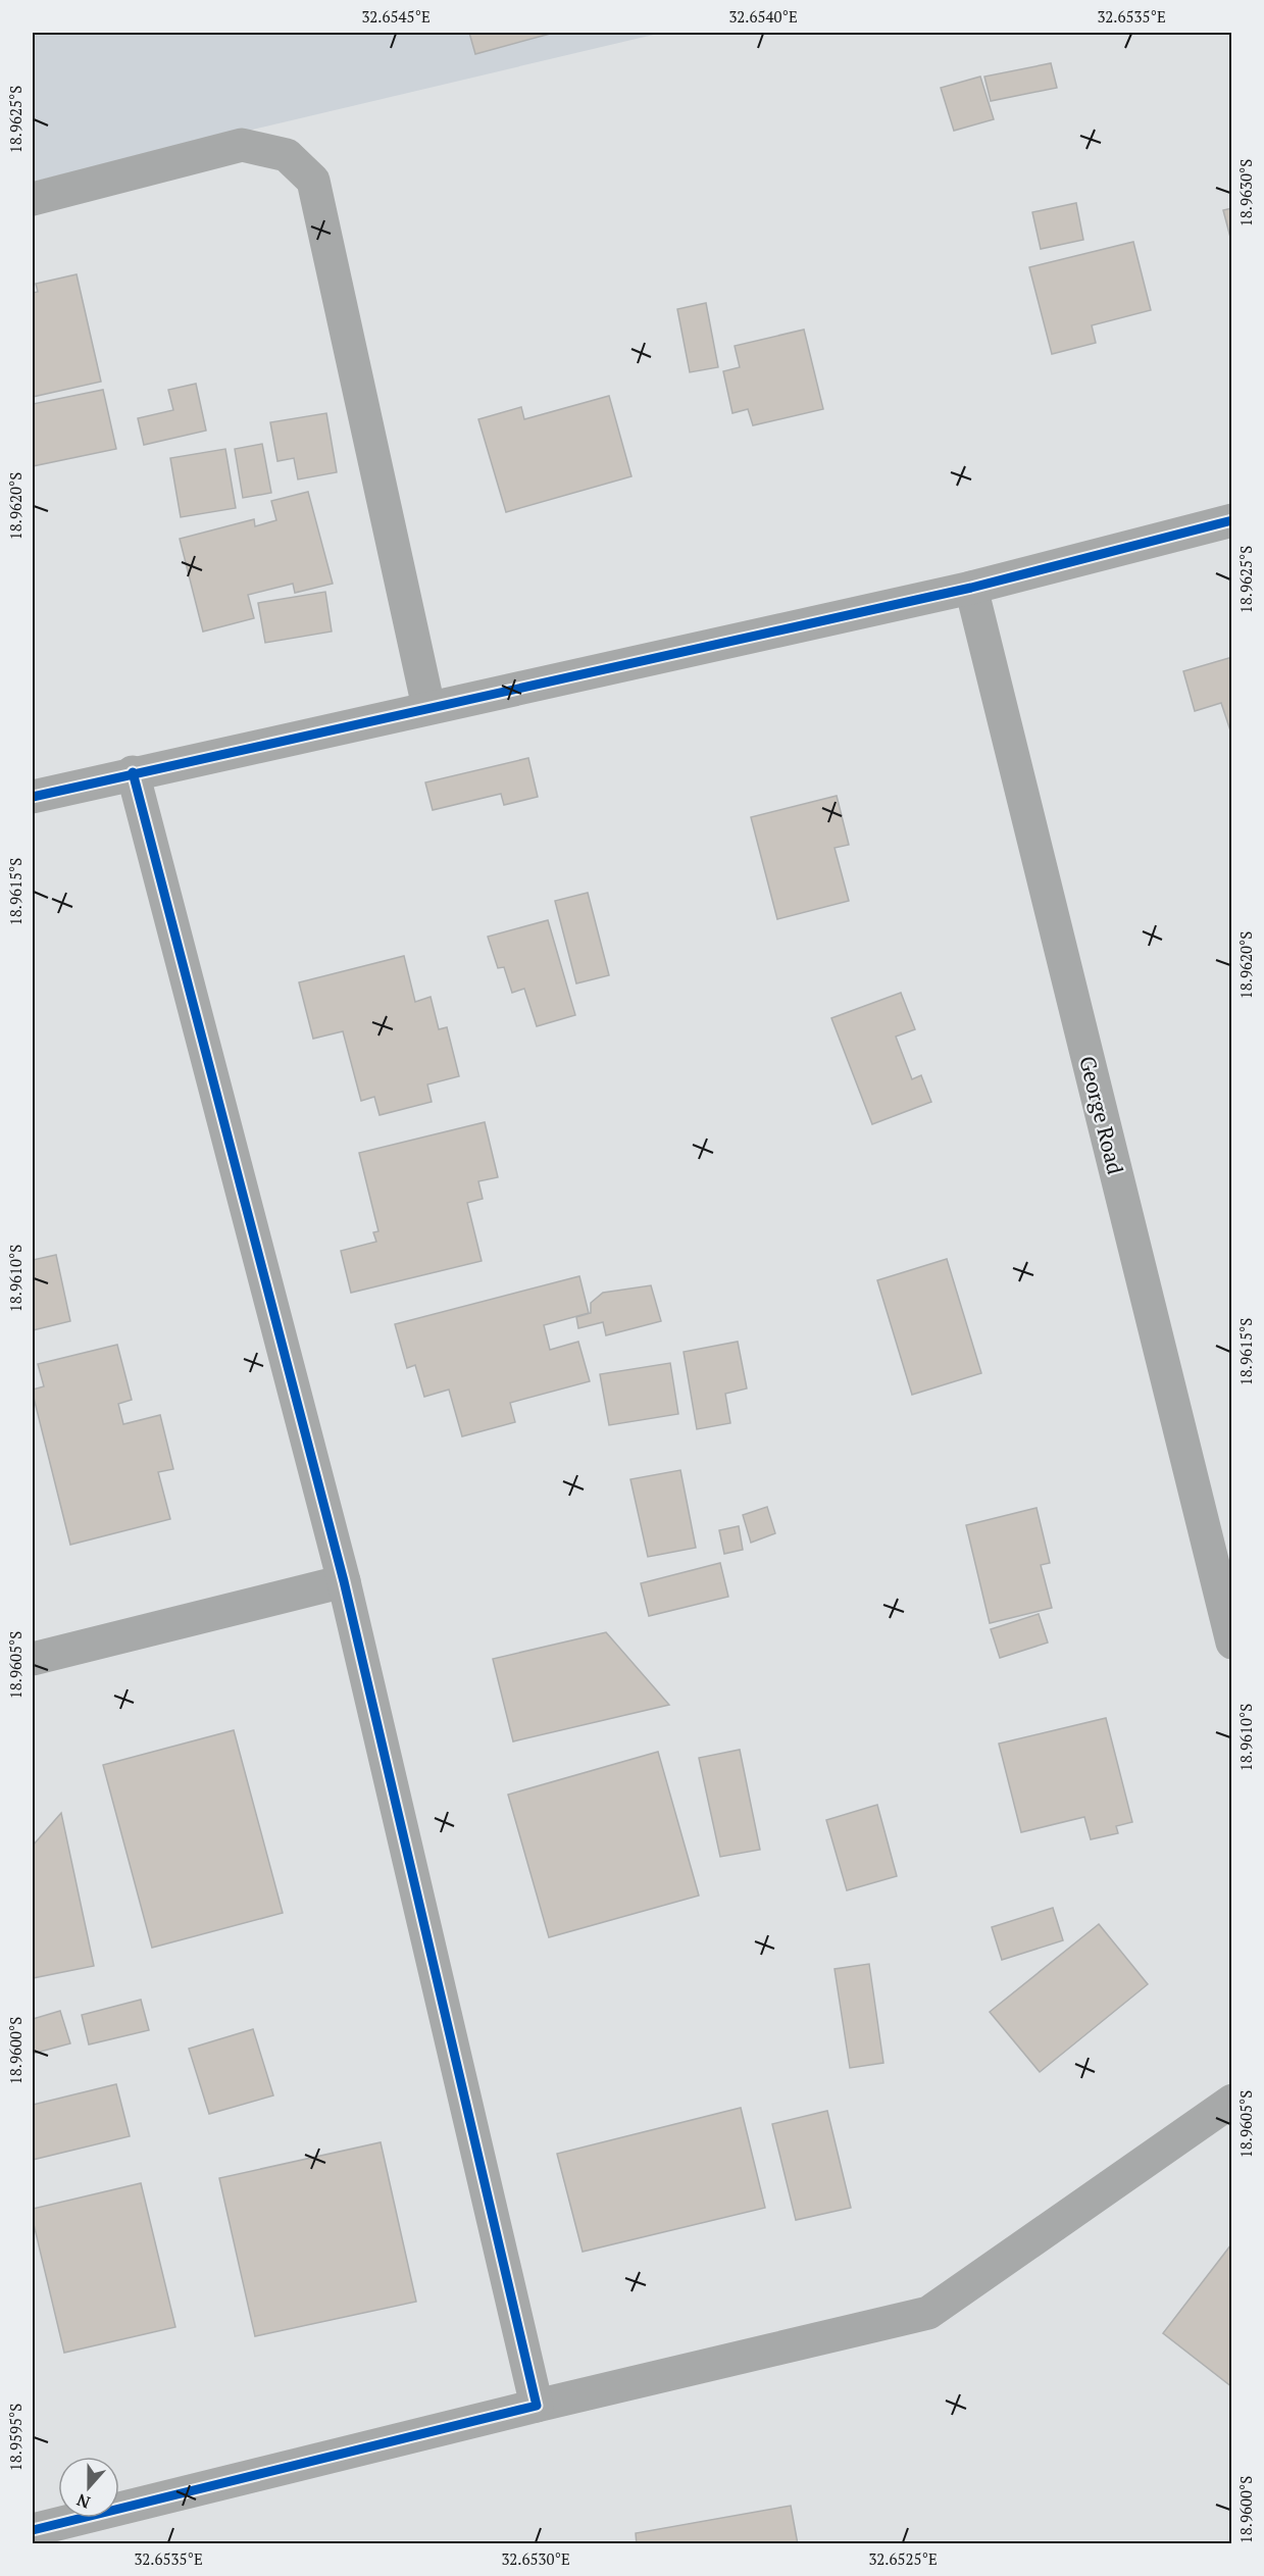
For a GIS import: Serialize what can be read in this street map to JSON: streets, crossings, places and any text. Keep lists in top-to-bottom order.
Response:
{
  "streets": {
    "street": ["George Road"]
  },
  "north": "bottom",
  "coordinates": [
    "32.6545°E",
    "32.6540°E",
    "32.6535°E",
    "18.9625°S",
    "18.9630°S",
    "18.9620°S",
    "18.9615°S",
    "18.9610°S",
    "18.9605°S",
    "18.9600°S",
    "18.9595°S",
    "32.6530°E",
    "32.6525°E"
  ]
}
